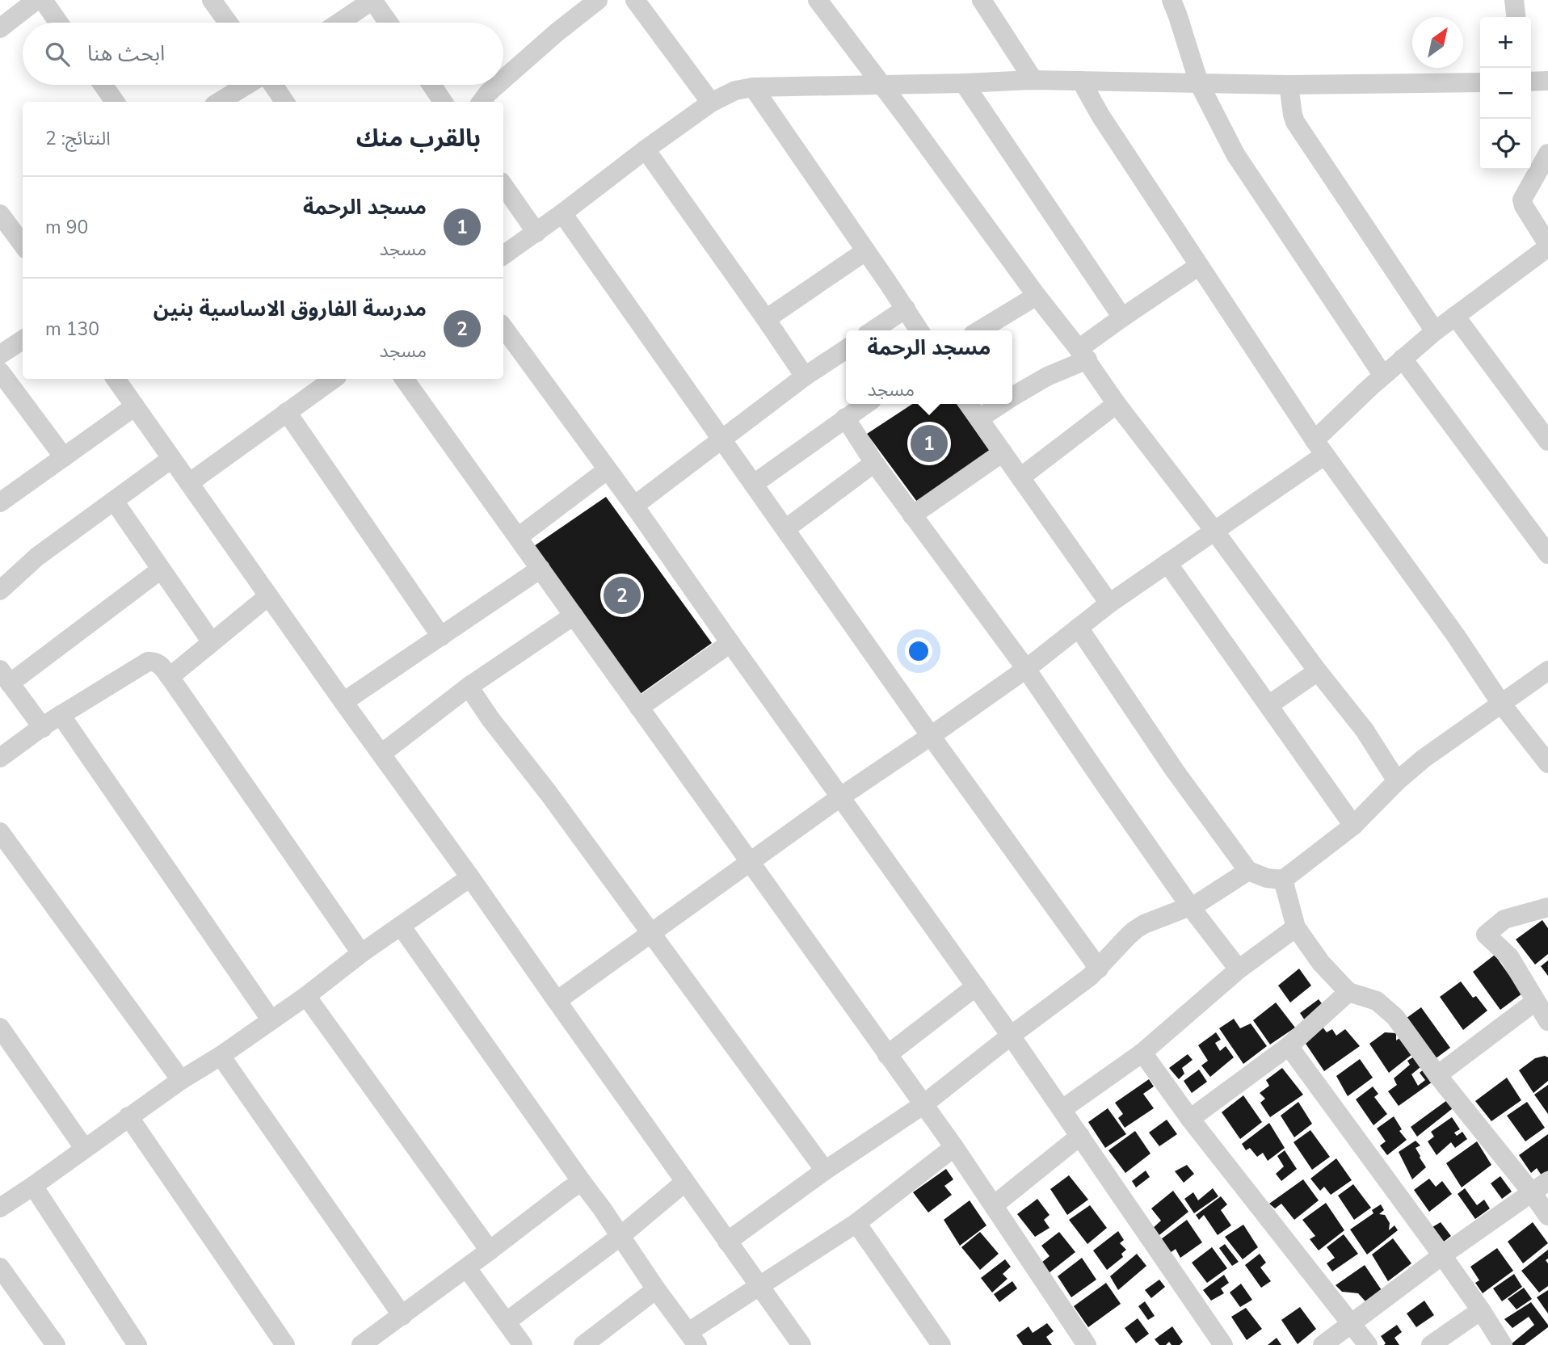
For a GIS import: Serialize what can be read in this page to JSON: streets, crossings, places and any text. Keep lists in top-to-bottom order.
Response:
{
  "north": "top right",
  "page": {
    "map_buttons": ["+", "−"],
    "search": "ابحث هنا",
    "heading": ["بالقرب منك", "النتائج: 2"],
    "list": [
      {
        "mark": "1",
        "name": "مسجد الرحمة",
        "note": "مسجد",
        "value": "90 m"
      },
      {
        "mark": "2",
        "name": "مدرسة الفاروق الاساسية بنين",
        "note": "مسجد",
        "value": "130 m"
      }
    ],
    "popup": ["مسجد الرحمة", "مسجد"],
    "pins": ["1", "2"]
  }
}
